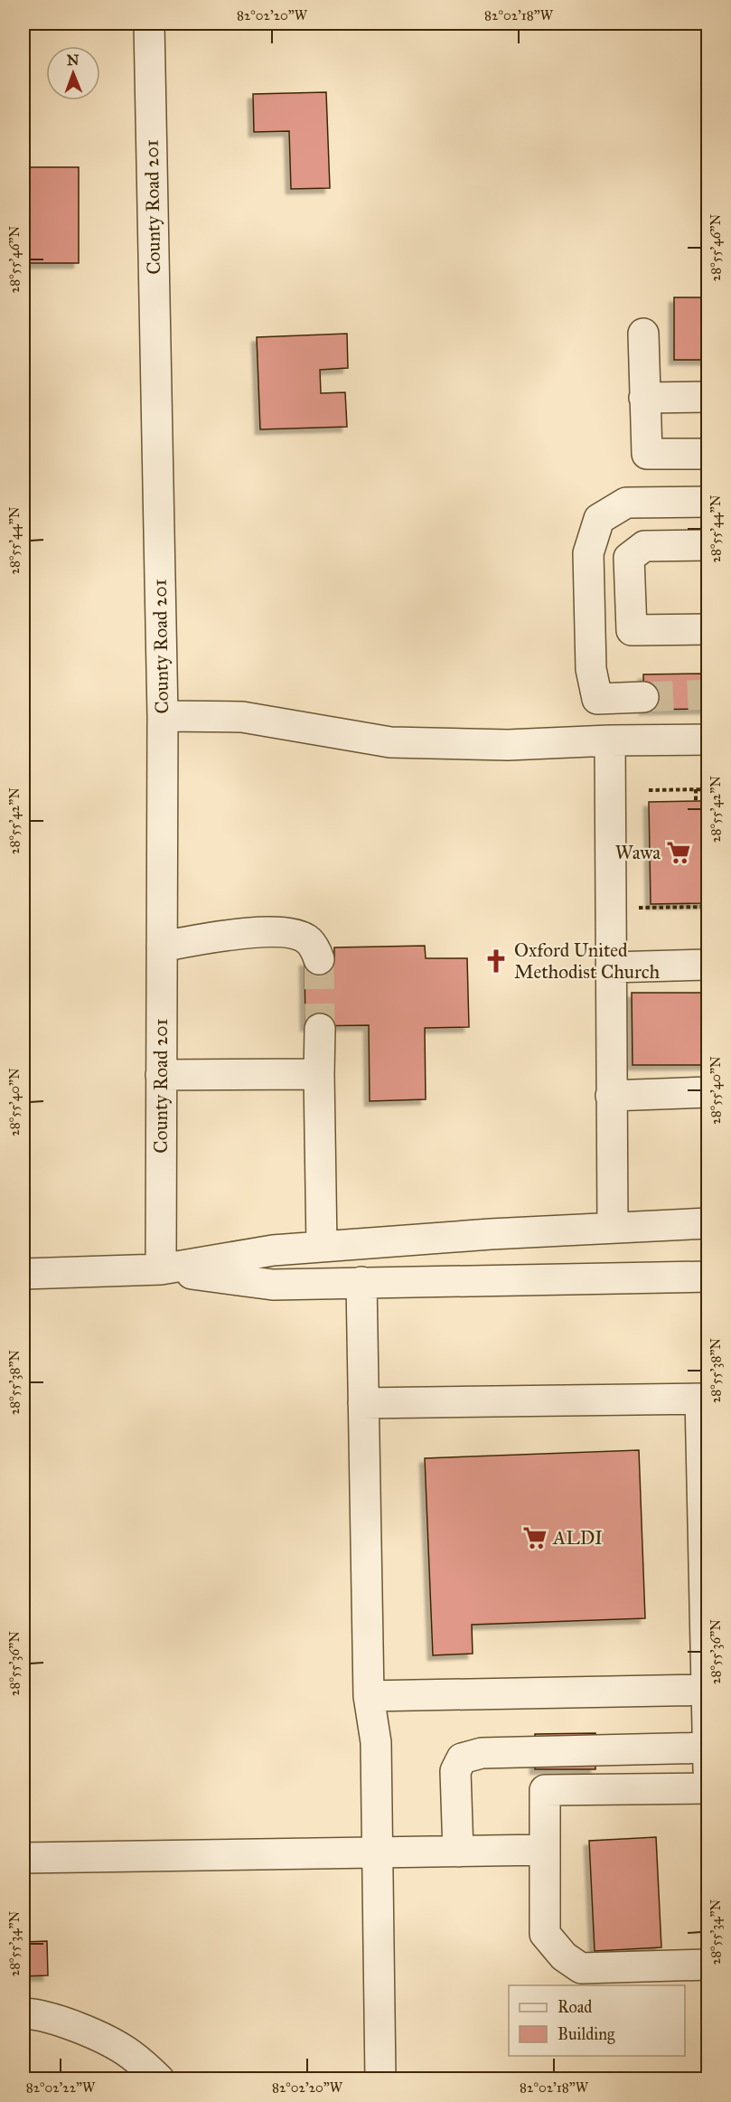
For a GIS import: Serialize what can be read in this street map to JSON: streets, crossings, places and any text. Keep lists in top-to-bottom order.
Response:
{
  "streets": {
    "street": ["County Road 201"]
  },
  "places": {
    "supermarket": ["Wawa", "ALDI"],
    "church": ["Oxford United Methodist Church"]
  },
  "legend": ["Road", "Building"],
  "north": "top",
  "coordinates": [
    "82°02'20\"W",
    "82°02'18\"W",
    "28°55'46\"N",
    "28°55'44\"N",
    "28°55'42\"N",
    "28°55'40\"N",
    "28°55'38\"N",
    "28°55'36\"N",
    "28°55'34\"N",
    "82°02'22\"W"
  ]
}
